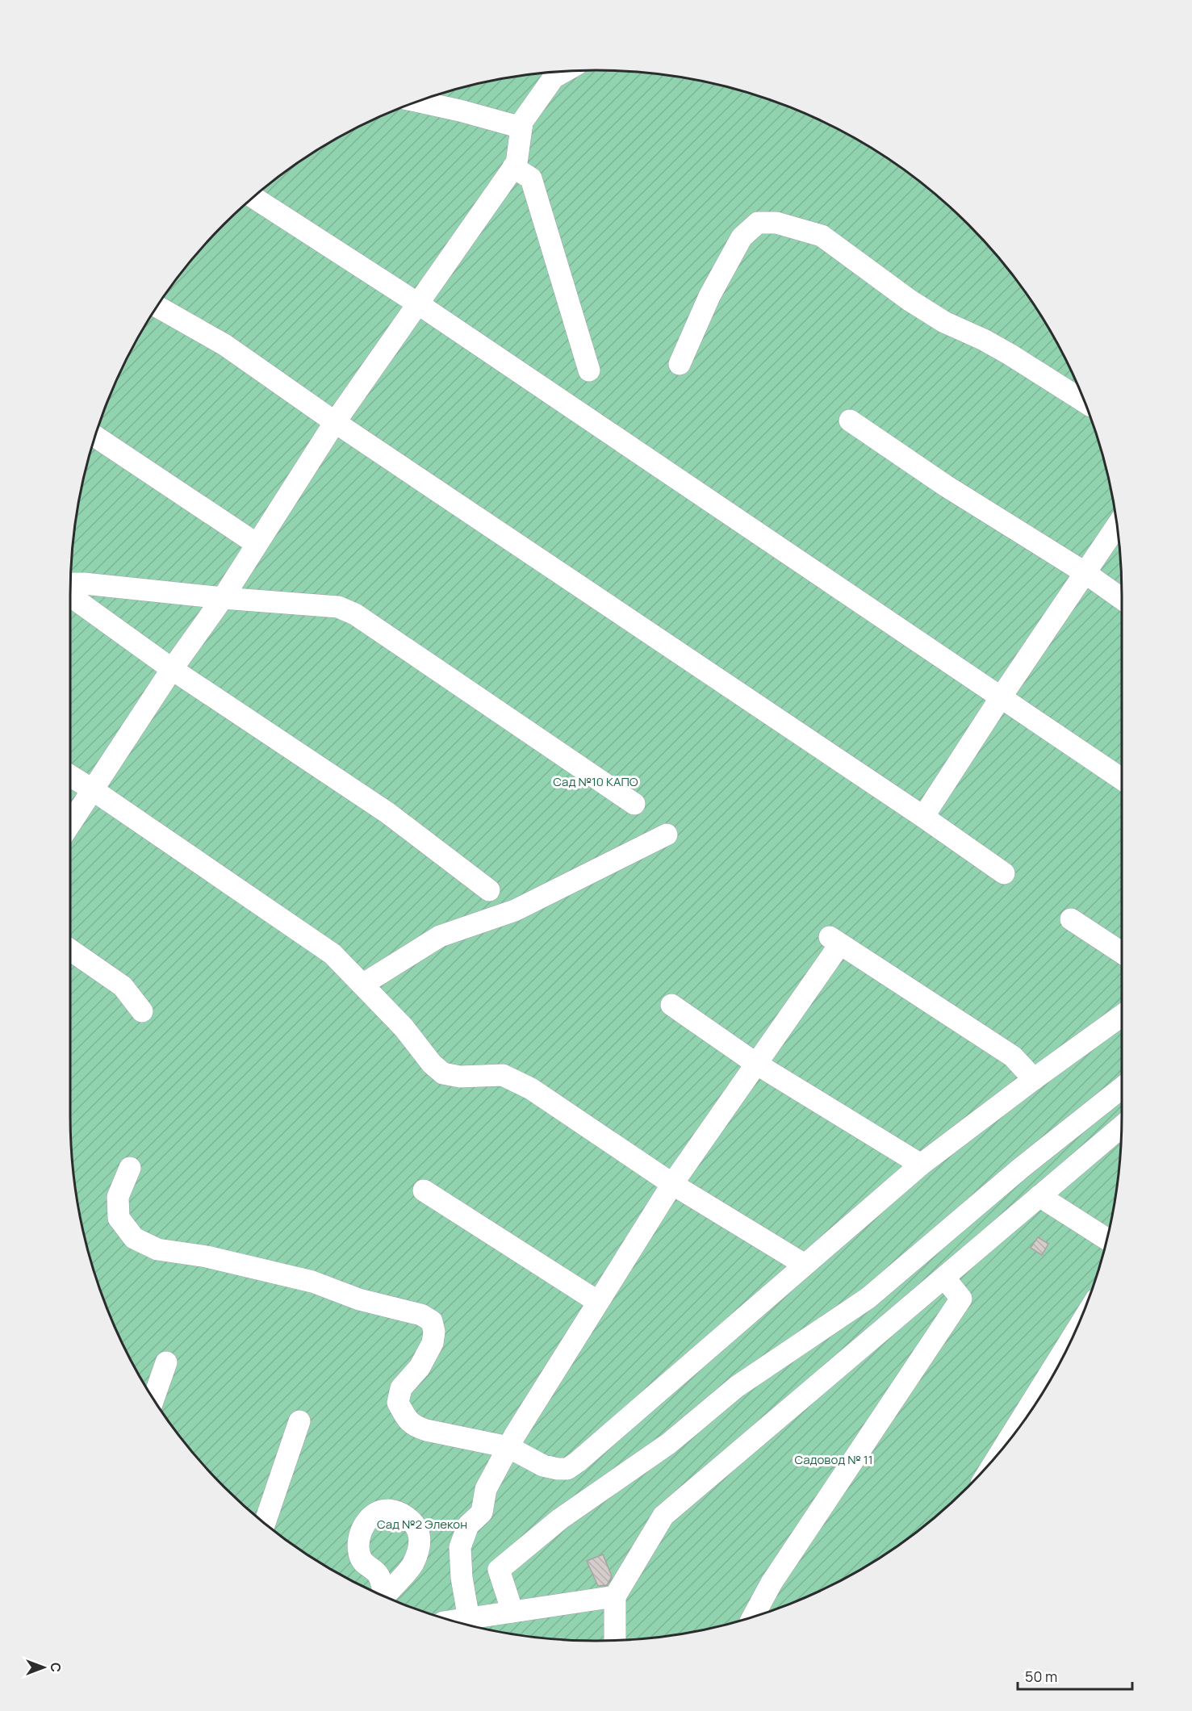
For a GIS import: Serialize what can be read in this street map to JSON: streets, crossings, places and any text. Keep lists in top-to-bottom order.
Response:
{
  "parks": ["Сад №10 КАПО", "Садовод № 11", "Сад №2 Элекон"],
  "scale_bar": "50 m",
  "north": "right"
}
